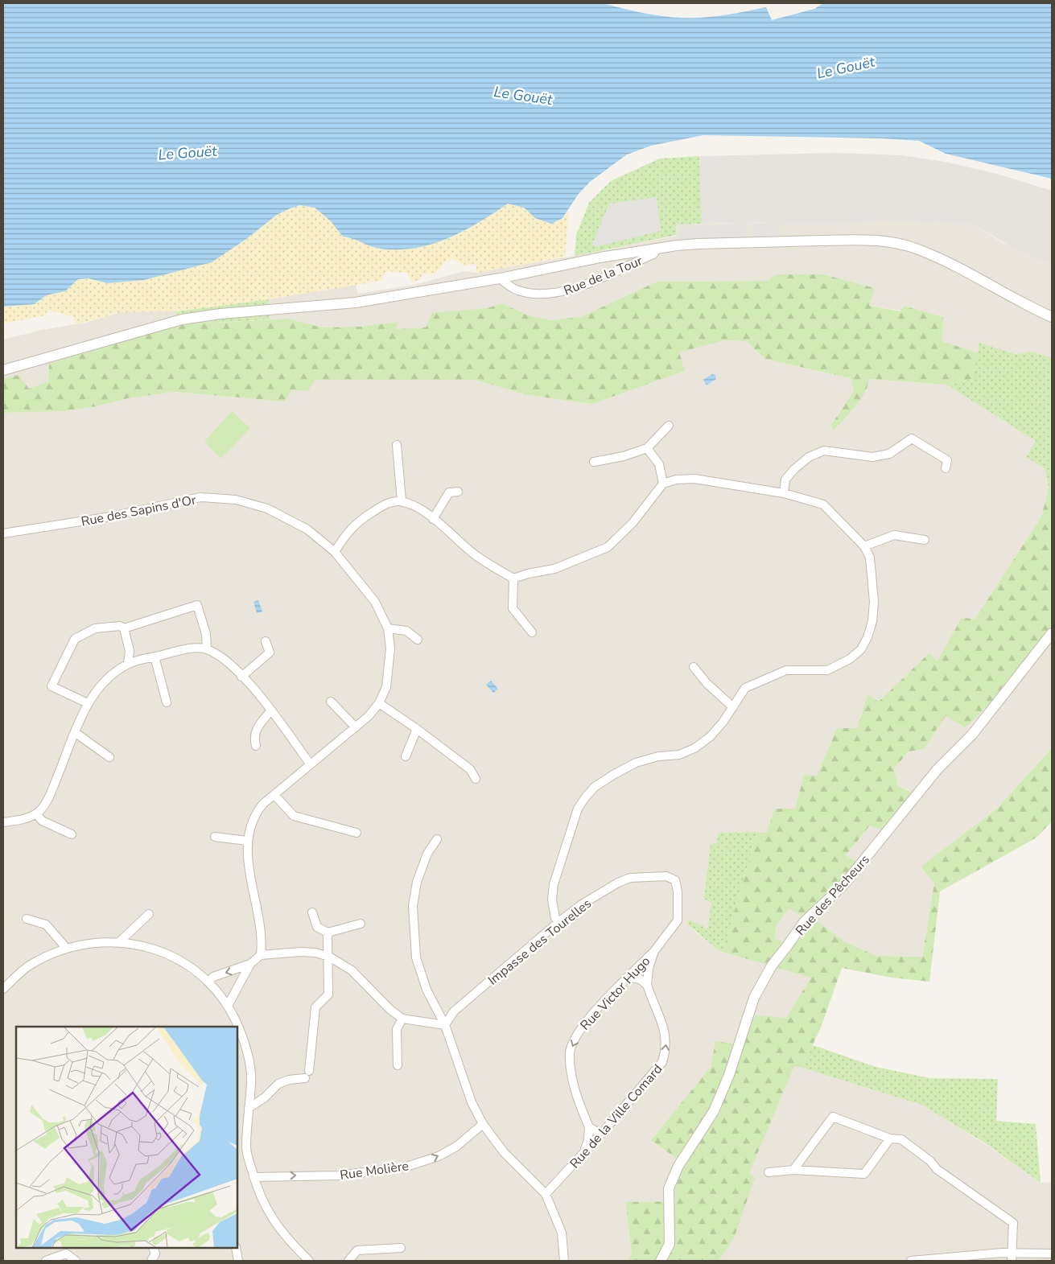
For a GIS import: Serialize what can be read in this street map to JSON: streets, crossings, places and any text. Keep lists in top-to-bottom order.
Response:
{
  "streets": {
    "street": [
      "Rue de la Tour",
      "Rue des Sapins d'Or",
      "Rue des Pêcheurs",
      "Impasse des Tourelles",
      "Rue Victor Hugo",
      "Rue de la Ville Comard",
      "Rue Molière"
    ]
  },
  "crossings": [
    ["Impasse des Tourelles", "Rue de la Ville Comard"],
    ["Rue Victor Hugo", "Rue de la Ville Comard"]
  ],
  "one_way": ["Rue Victor Hugo", "Rue de la Ville Comard", "Rue Molière"],
  "water": ["Le Gouët"]
}
